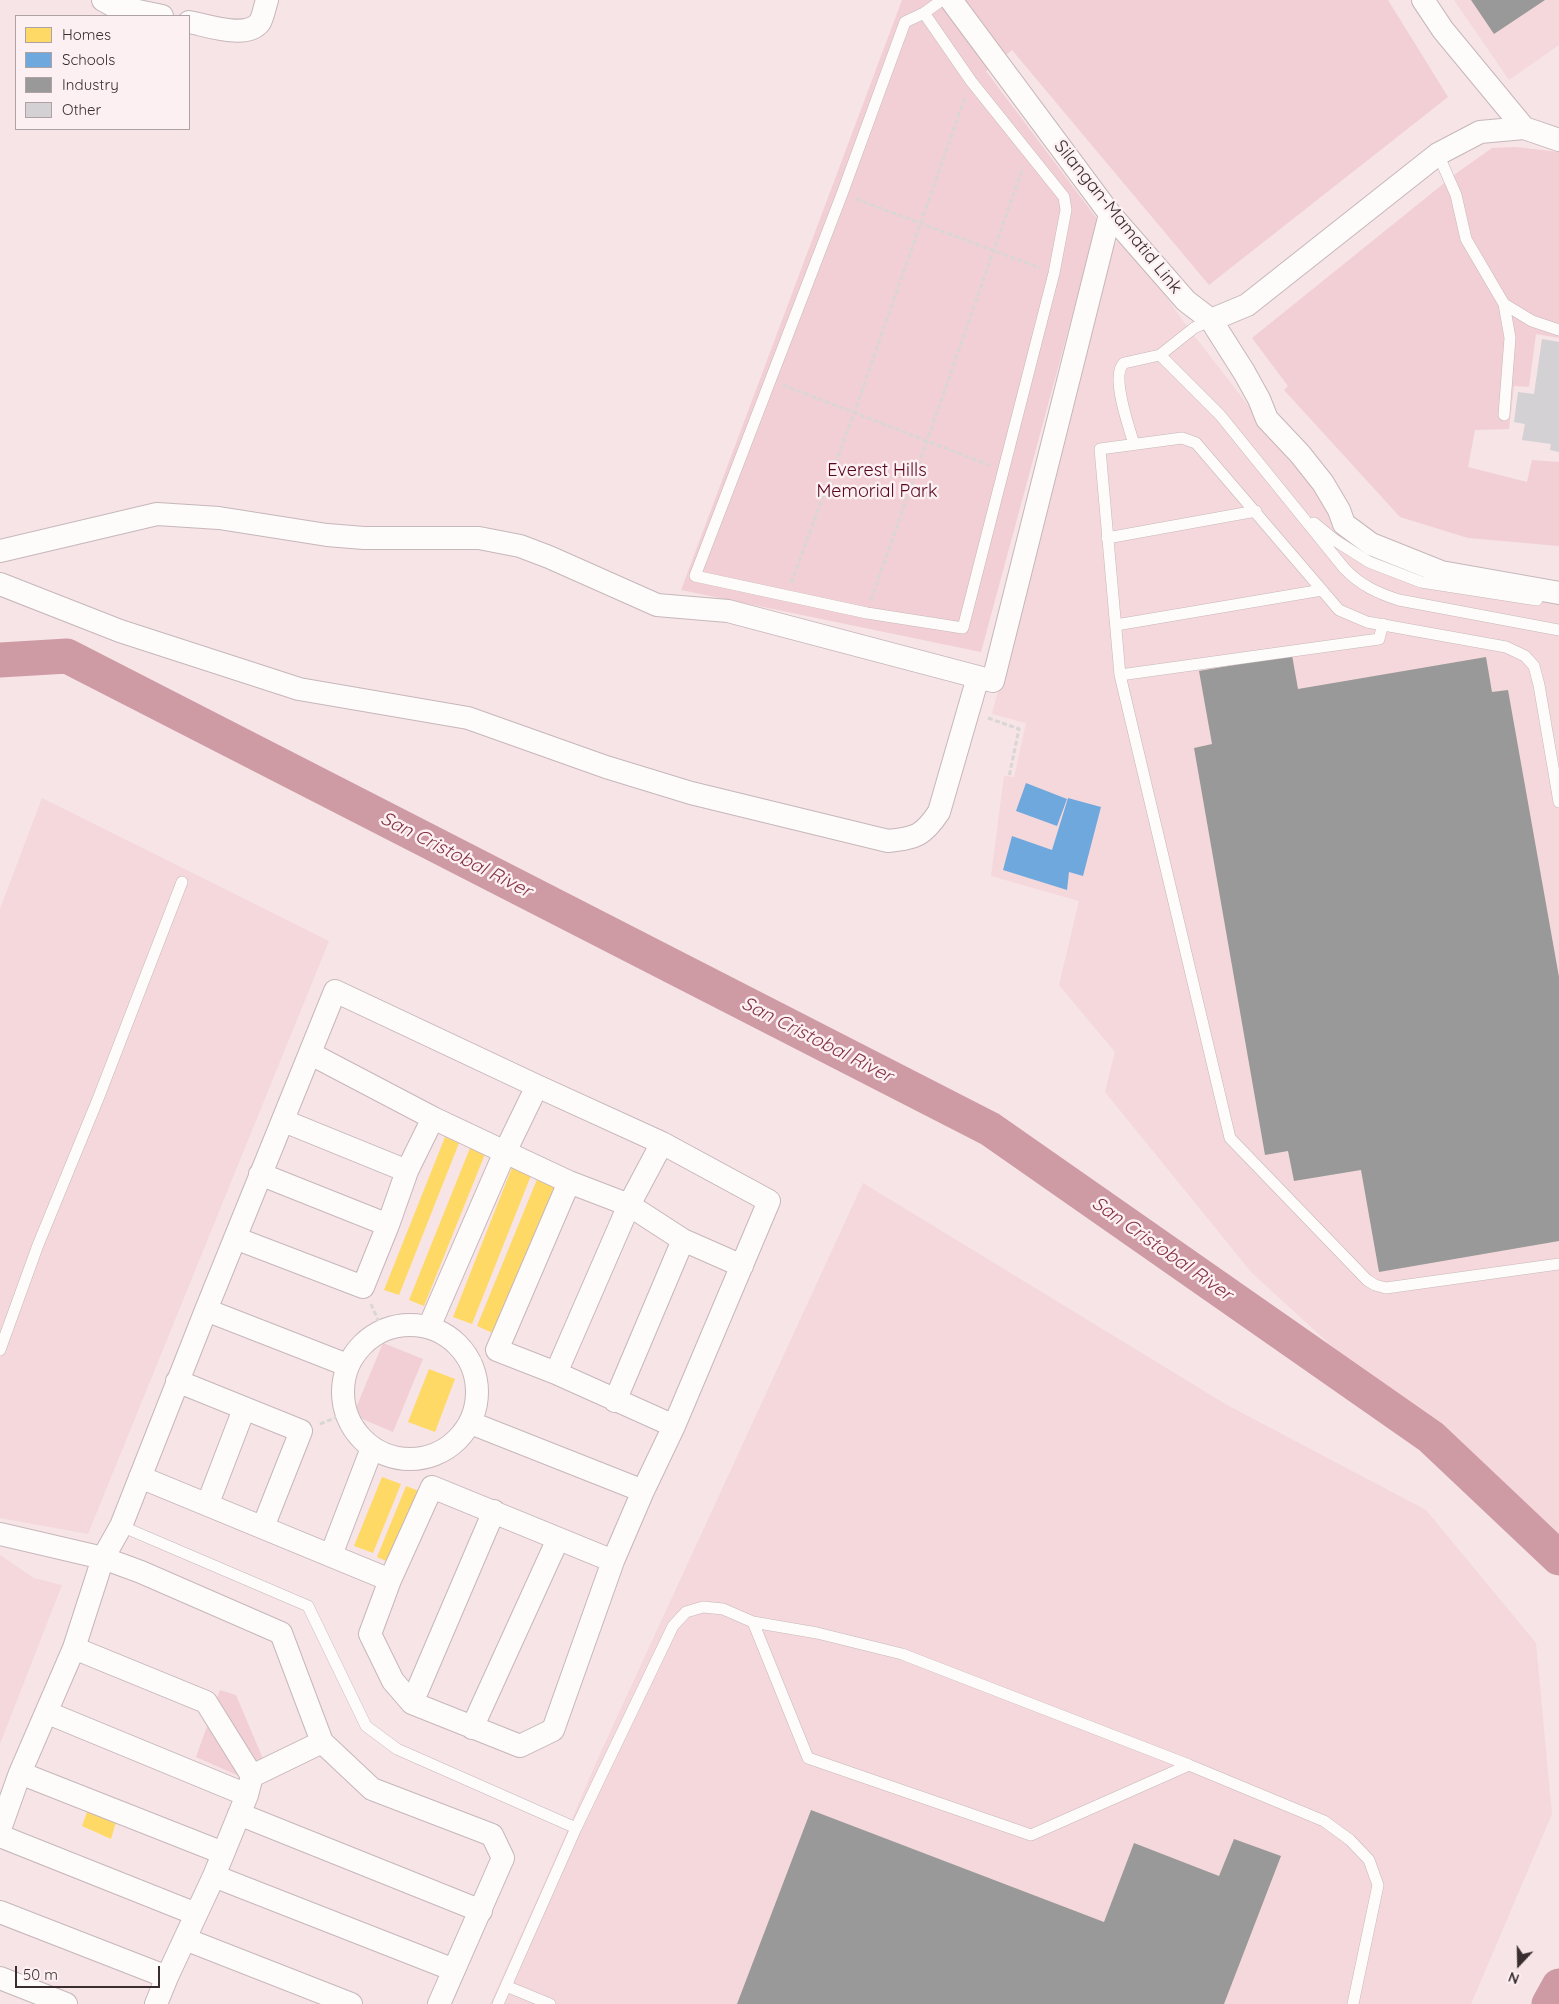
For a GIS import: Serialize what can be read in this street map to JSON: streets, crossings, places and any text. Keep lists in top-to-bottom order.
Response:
{
  "streets": {
    "street": ["Silangan-Mamatid Link"]
  },
  "water": ["San Cristobal River"],
  "parks": ["Everest Hills Memorial Park"],
  "legend": [
    "Homes",
    "Schools",
    "Industry",
    "Other"
  ],
  "scale_bar": "50 m",
  "north": "bottom"
}
